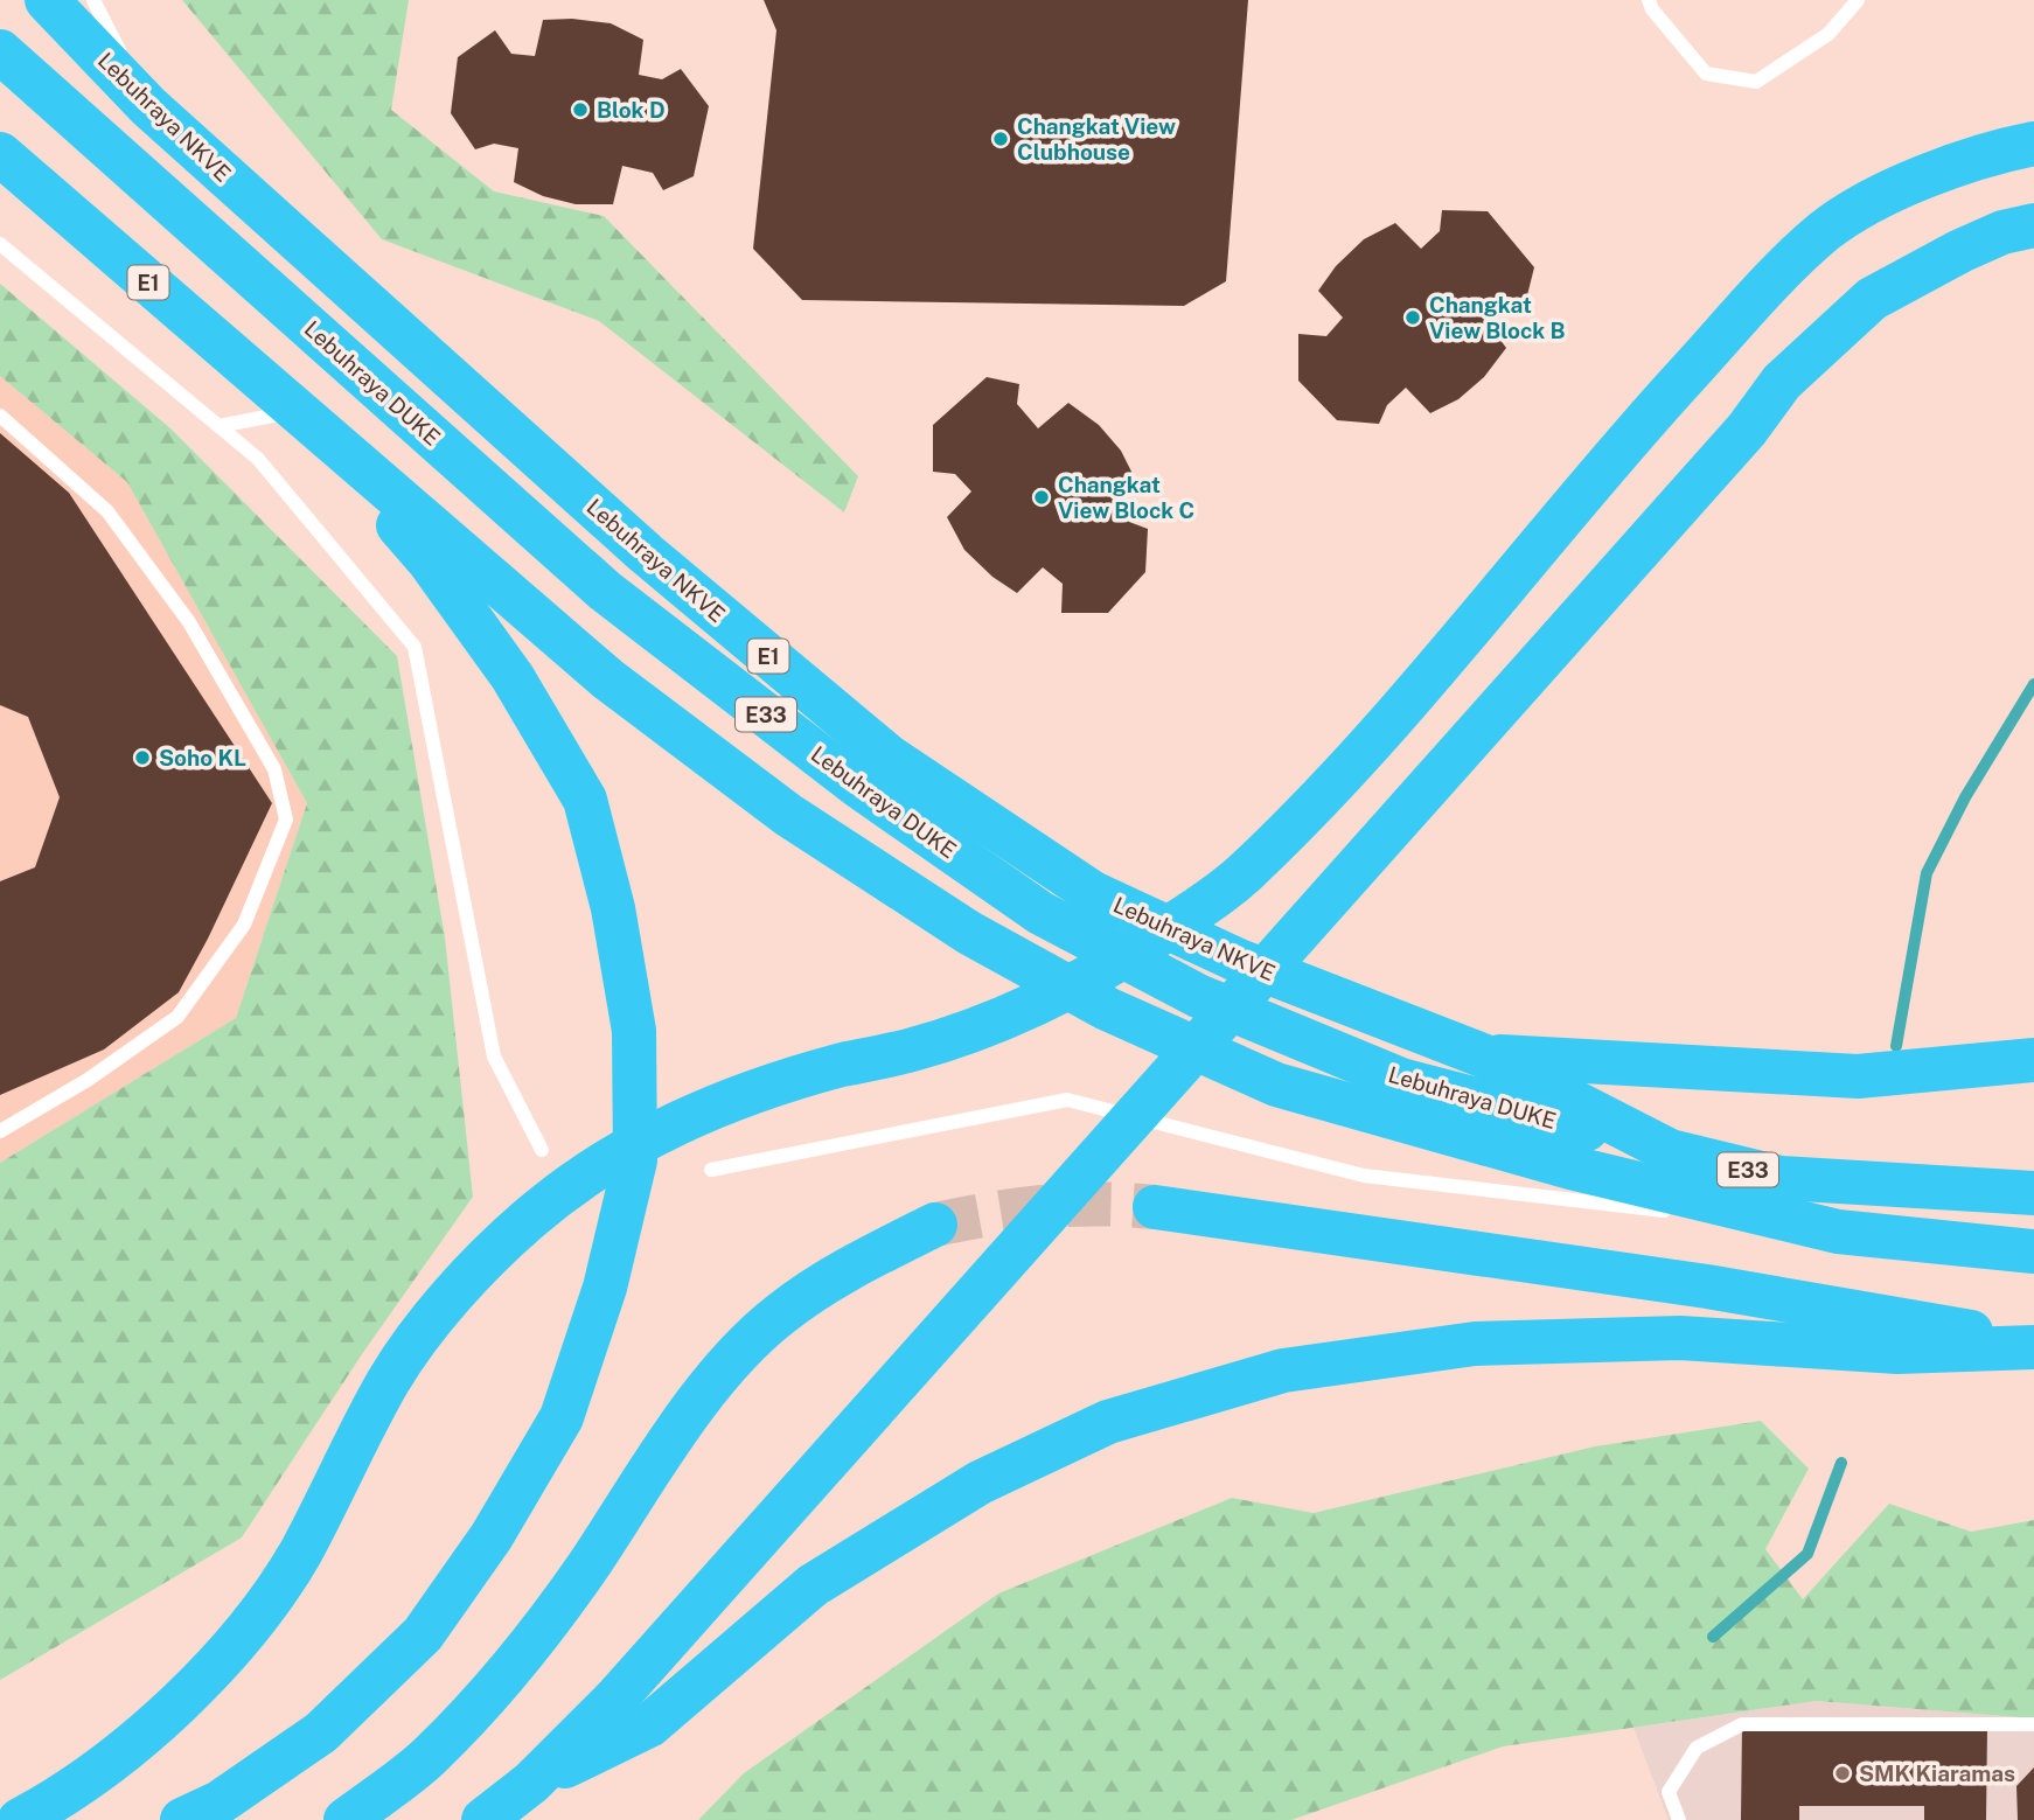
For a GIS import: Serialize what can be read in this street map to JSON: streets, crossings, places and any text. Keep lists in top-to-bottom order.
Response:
{
  "streets": {
    "highway": [
      "Lebuhraya NKVE",
      "E1",
      "Lebuhraya DUKE",
      "E33"
    ]
  },
  "crossings": [
    ["Lebuhraya NKVE", "Lebuhraya DUKE"],
    ["E1", "Lebuhraya DUKE"]
  ],
  "places": [
    "Blok D",
    "Changkat View Clubhouse",
    "Changkat View Block B",
    "Changkat View Block C",
    "Soho KL",
    "SMK Kiaramas"
  ]
}
